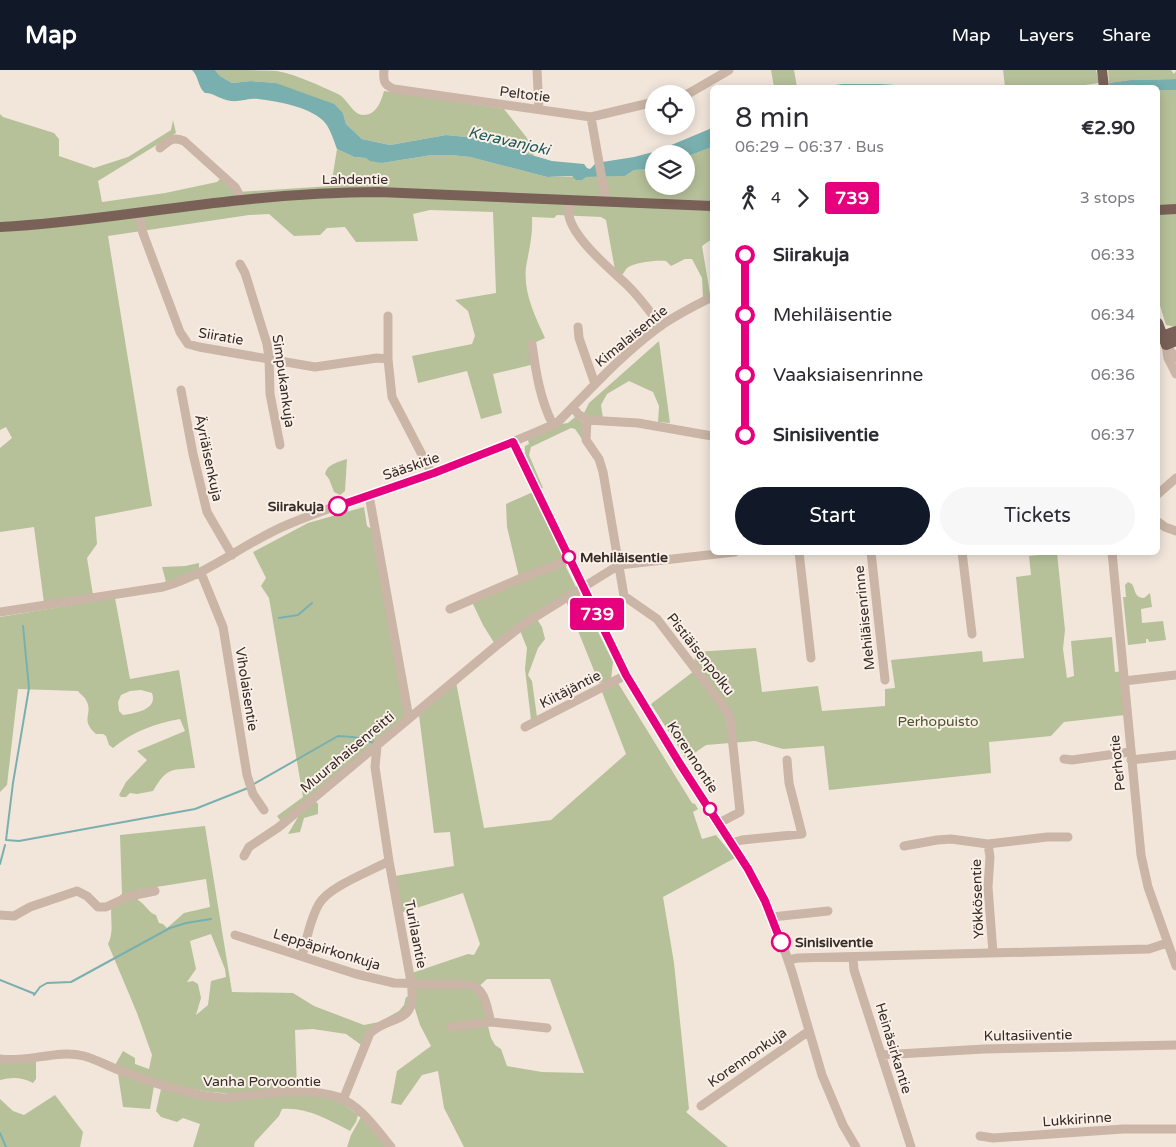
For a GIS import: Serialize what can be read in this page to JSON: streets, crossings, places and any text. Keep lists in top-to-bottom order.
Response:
{
  "streets": {
    "main road": ["Lahdentie"],
    "street": [
      "Peltotie",
      "Siiratie",
      "Kimalaisentie",
      "Simpukankuja",
      "Äyriäisenkuja",
      "Sääskitie",
      "Mehiläisenrinne",
      "Pistiäisenpolku",
      "Viholaisentie",
      "Kiitäjäntie",
      "Muurahaisenreitti",
      "Korennontie",
      "Perhotie",
      "Yökkösentie",
      "Turilaantie",
      "Leppäpirkonkuja",
      "Kultasiiventie",
      "Heinäsirkantie",
      "Korennonkuja",
      "Vanha Porvoontie",
      "Lukkirinne"
    ]
  },
  "crossings": [
    ["Lahdentie", "Siiratie"],
    ["Siiratie", "Simpukankuja"],
    ["Kimalaisentie", "Sääskitie"],
    ["Äyriäisenkuja", "Sääskitie"],
    ["Sääskitie", "Viholaisentie"],
    ["Sääskitie", "Muurahaisenreitti"],
    ["Sääskitie", "Korennontie"],
    ["Pistiäisenpolku", "Korennontie"],
    ["Kiitäjäntie", "Korennontie"],
    ["Muurahaisenreitti", "Turilaantie"],
    ["Korennontie", "Korennonkuja"],
    ["Turilaantie", "Leppäpirkonkuja"],
    ["Turilaantie", "Vanha Porvoontie"],
    ["Kultasiiventie", "Heinäsirkantie"]
  ],
  "water": ["Keravanjoki"],
  "parks": ["Perhopuisto"],
  "places": ["Siirakuja", "Mehiläisentie", "Sinisiiventie"],
  "lines": ["bus line 739"],
  "page": {
    "header": "Map",
    "nav": ["Map", "Layers", "Share"],
    "on_map": "739",
    "heading": ["8 min", "06:29 – 06:37 · Bus", "€2.90"],
    "legs": ["4", "739", "3 stops"],
    "list": [
      {
        "name": "Siirakuja",
        "value": "06:33"
      },
      {
        "name": "Mehiläisentie",
        "value": "06:34"
      },
      {
        "name": "Vaaksiaisenrinne",
        "value": "06:36"
      },
      {
        "name": "Sinisiiventie",
        "value": "06:37"
      }
    ],
    "buttons": ["Start", "Tickets"]
  }
}
